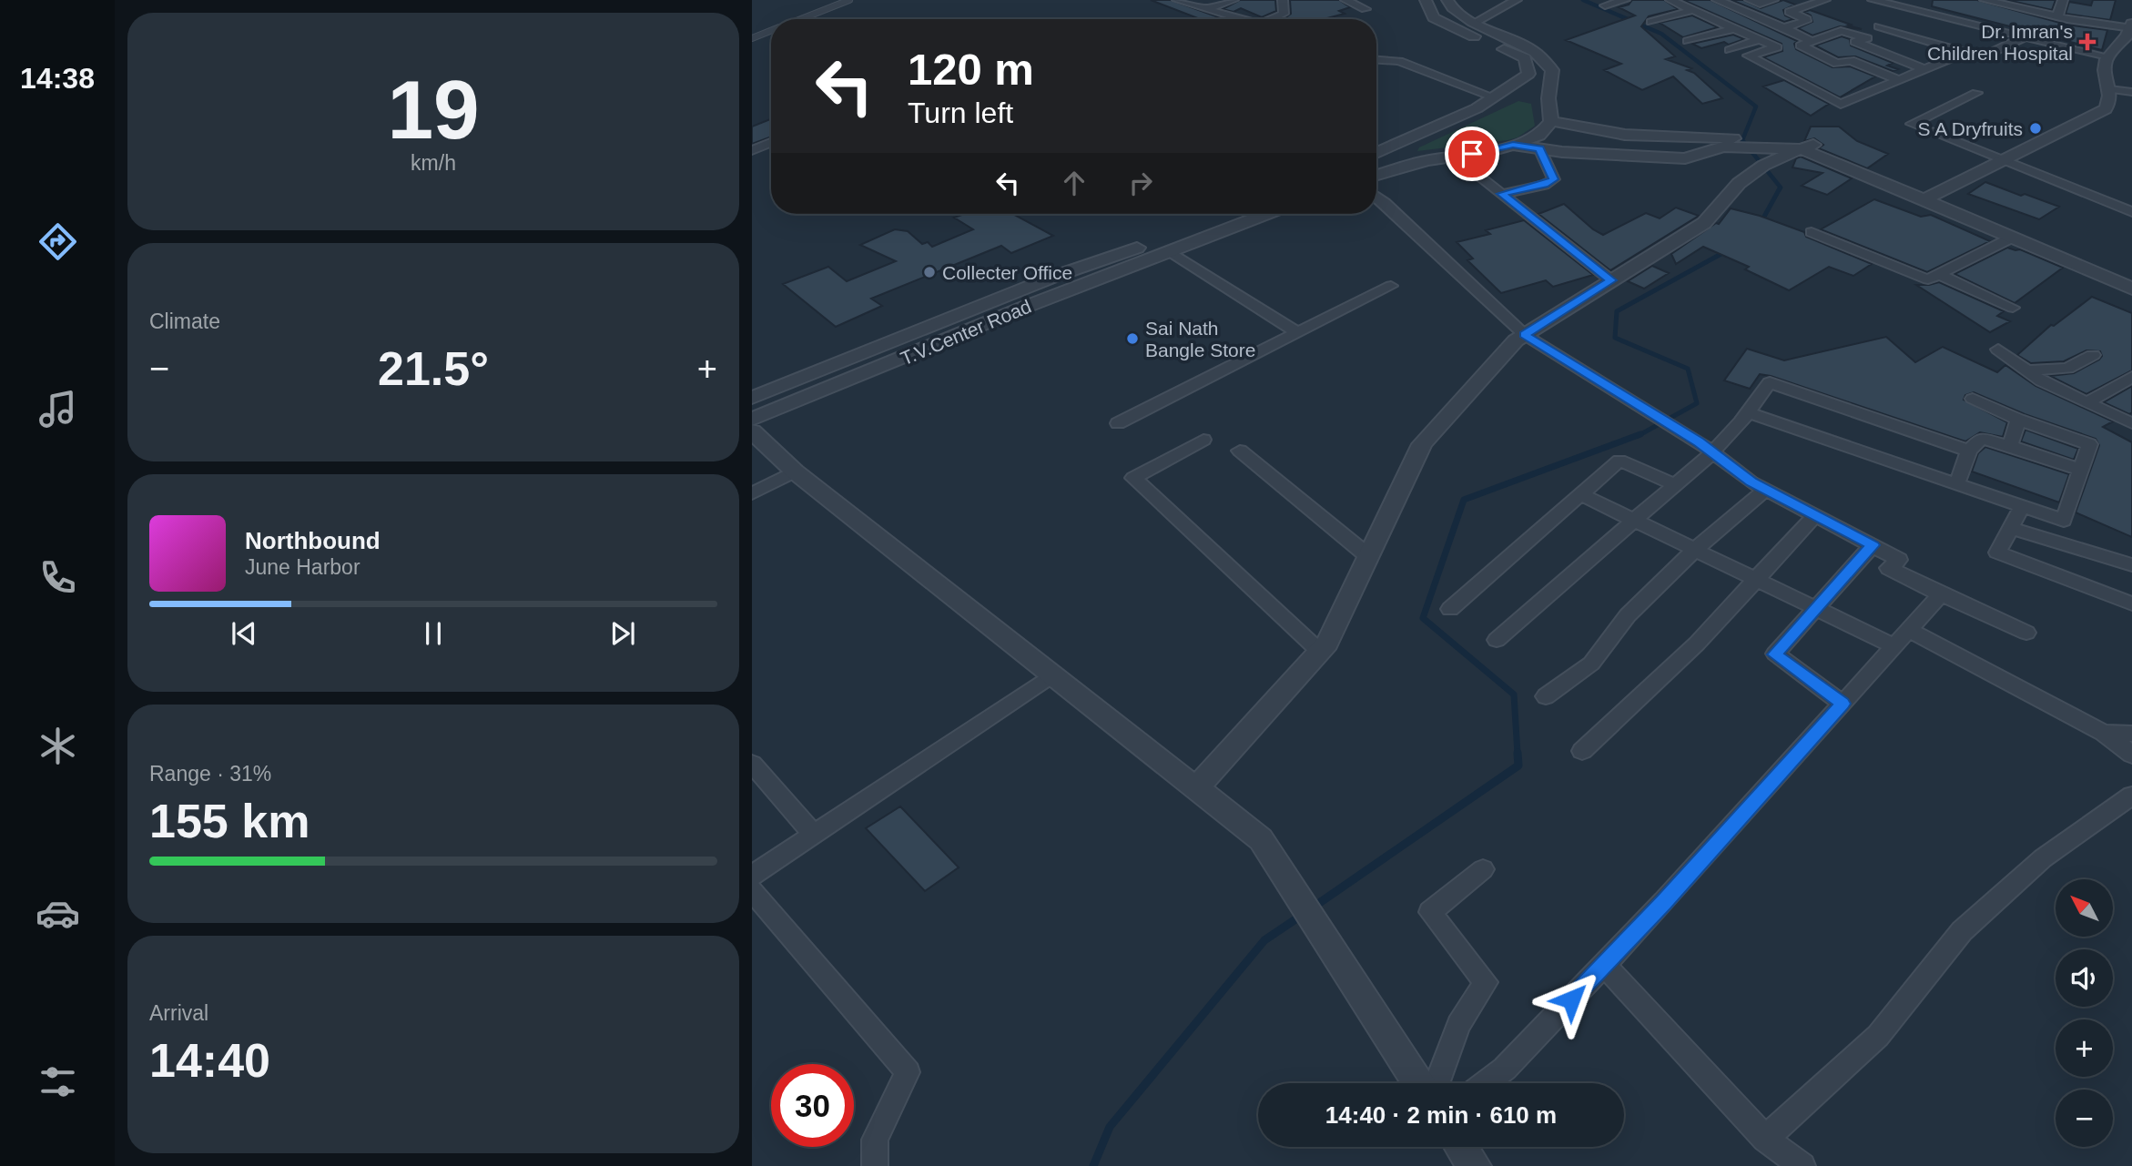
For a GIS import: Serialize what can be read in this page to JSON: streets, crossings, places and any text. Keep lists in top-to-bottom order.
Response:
{
  "streets": {
    "street": ["T.V.Center Road"]
  },
  "places": {
    "health": ["Dr. Imran's Children Hospital"],
    "other": ["S A Dryfruits", "Collecter Office", "Sai Nath Bangle Store"]
  },
  "north": "top left",
  "page": {
    "tabs": "14:38",
    "tile": [
      ["19", "km/h"],
      "Climate",
      ["Range · 31%", "155 km"],
      ["Arrival", "14:40"]
    ],
    "turn": ["120 m", "Turn left"],
    "heat": ["−", "21.5°", "+"],
    "song": ["Northbound", "June Harbor"],
    "map_buttons": ["+", "−"],
    "limit": "30",
    "trip": "14:40 · 2 min · 610 m"
  }
}
